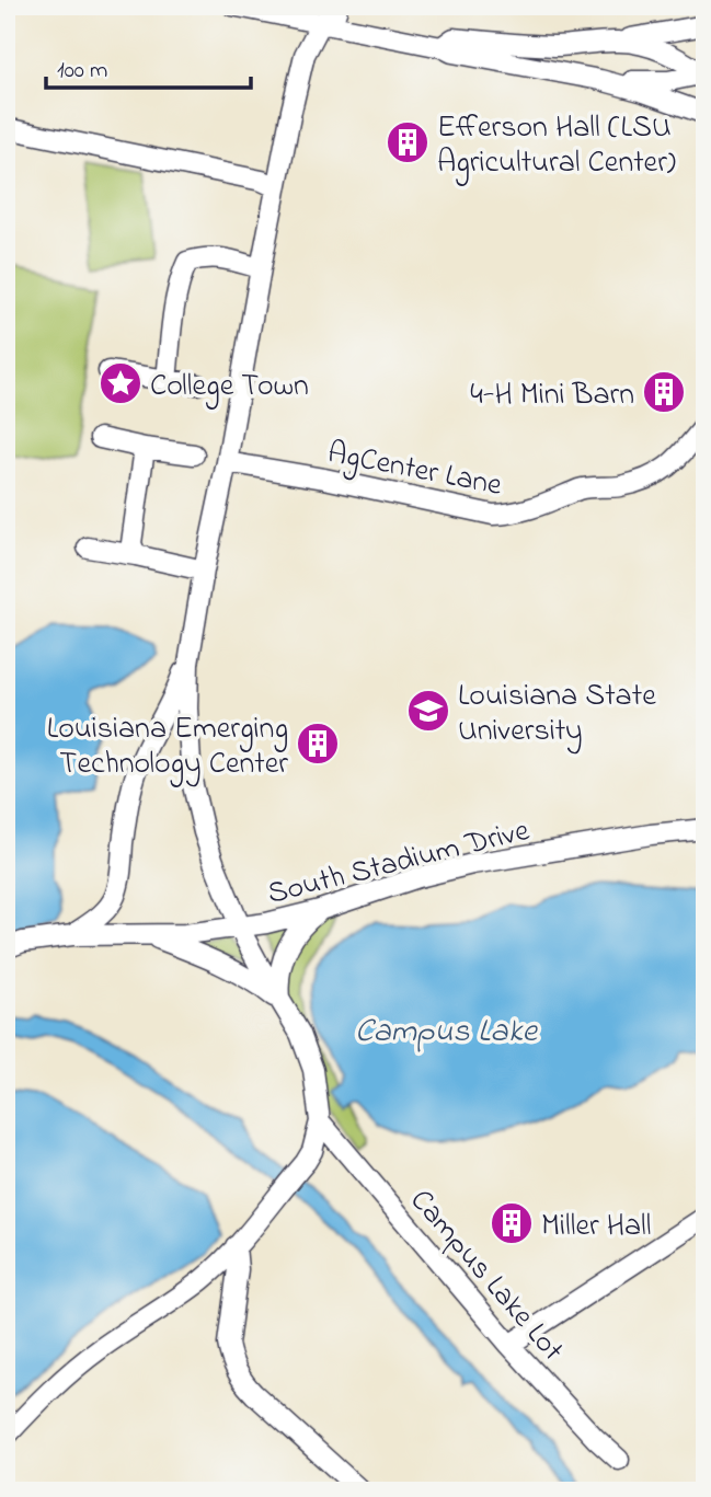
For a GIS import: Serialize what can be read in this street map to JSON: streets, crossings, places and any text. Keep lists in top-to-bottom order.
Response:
{
  "streets": {
    "street": ["AgCenter Lane", "South Stadium Drive", "Campus Lake Lot"]
  },
  "water": ["Campus Lake"],
  "places": {
    "building": [
      "Efferson Hall (LSU Agricultural Center)",
      "4-H Mini Barn",
      "Louisiana Emerging Technology Center",
      "Miller Hall"
    ],
    "place": ["College Town"],
    "school or university": ["Louisiana State University"]
  },
  "scale_bar": "100 m"
}
